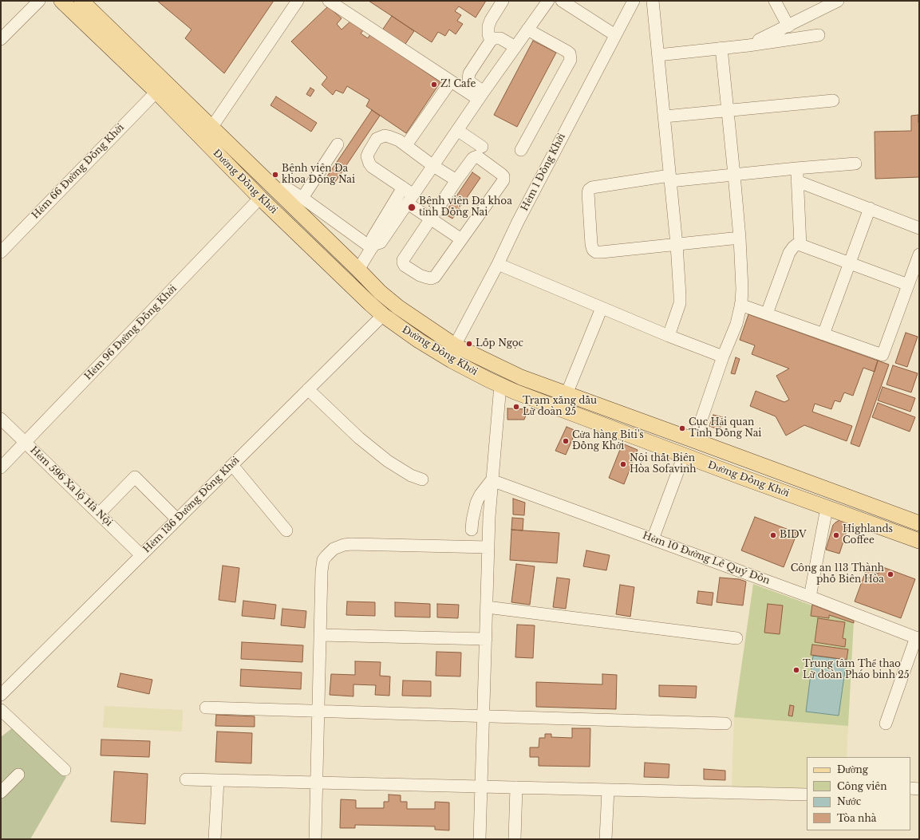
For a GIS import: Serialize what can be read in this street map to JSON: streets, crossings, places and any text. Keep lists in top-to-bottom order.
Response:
{
  "streets": {
    "main road": ["Đường Đồng Khởi"],
    "street": [
      "Hẻm 66 Đường Đồng Khởi",
      "Hẻm 1 Đồng Khởi",
      "Hẻm 96 Đường Đồng Khởi",
      "Hẻm 596 Xa lộ Hà Nội",
      "Hẻm 136 Đường Đồng Khởi",
      "Hẻm 10 Đường Lê Quý Đôn"
    ]
  },
  "crossings": [
    ["Hẻm 66 Đường Đồng Khởi", "Đường Đồng Khởi"],
    ["Hẻm 1 Đồng Khởi", "Đường Đồng Khởi"],
    ["Đường Đồng Khởi", "Hẻm 96 Đường Đồng Khởi"],
    ["Đường Đồng Khởi", "Hẻm 136 Đường Đồng Khởi"],
    ["Hẻm 96 Đường Đồng Khởi", "Hẻm 596 Xa lộ Hà Nội"],
    ["Hẻm 596 Xa lộ Hà Nội", "Hẻm 136 Đường Đồng Khởi"]
  ],
  "places": [
    "Z! Cafe",
    "Bệnh viện Đa khoa Đồng Nai",
    "Bệnh viện Đa khoa tỉnh Đồng Nai",
    "Lốp Ngọc",
    "Trạm xăng dầu Lữ đoàn 25",
    "Cục Hải quan Tỉnh Đồng Nai",
    "Cửa hàng Biti's Đồng Khởi",
    "Nội thất Biên Hòa Sofavinh",
    "BIDV",
    "Highlands Coffee",
    "Công an 113 Thành phố Biên Hòa",
    "Trung tâm Thể thao Lữ đoàn Pháo binh 25"
  ],
  "legend": [
    "Đường",
    "Công viên",
    "Nước",
    "Tòa nhà"
  ]
}
